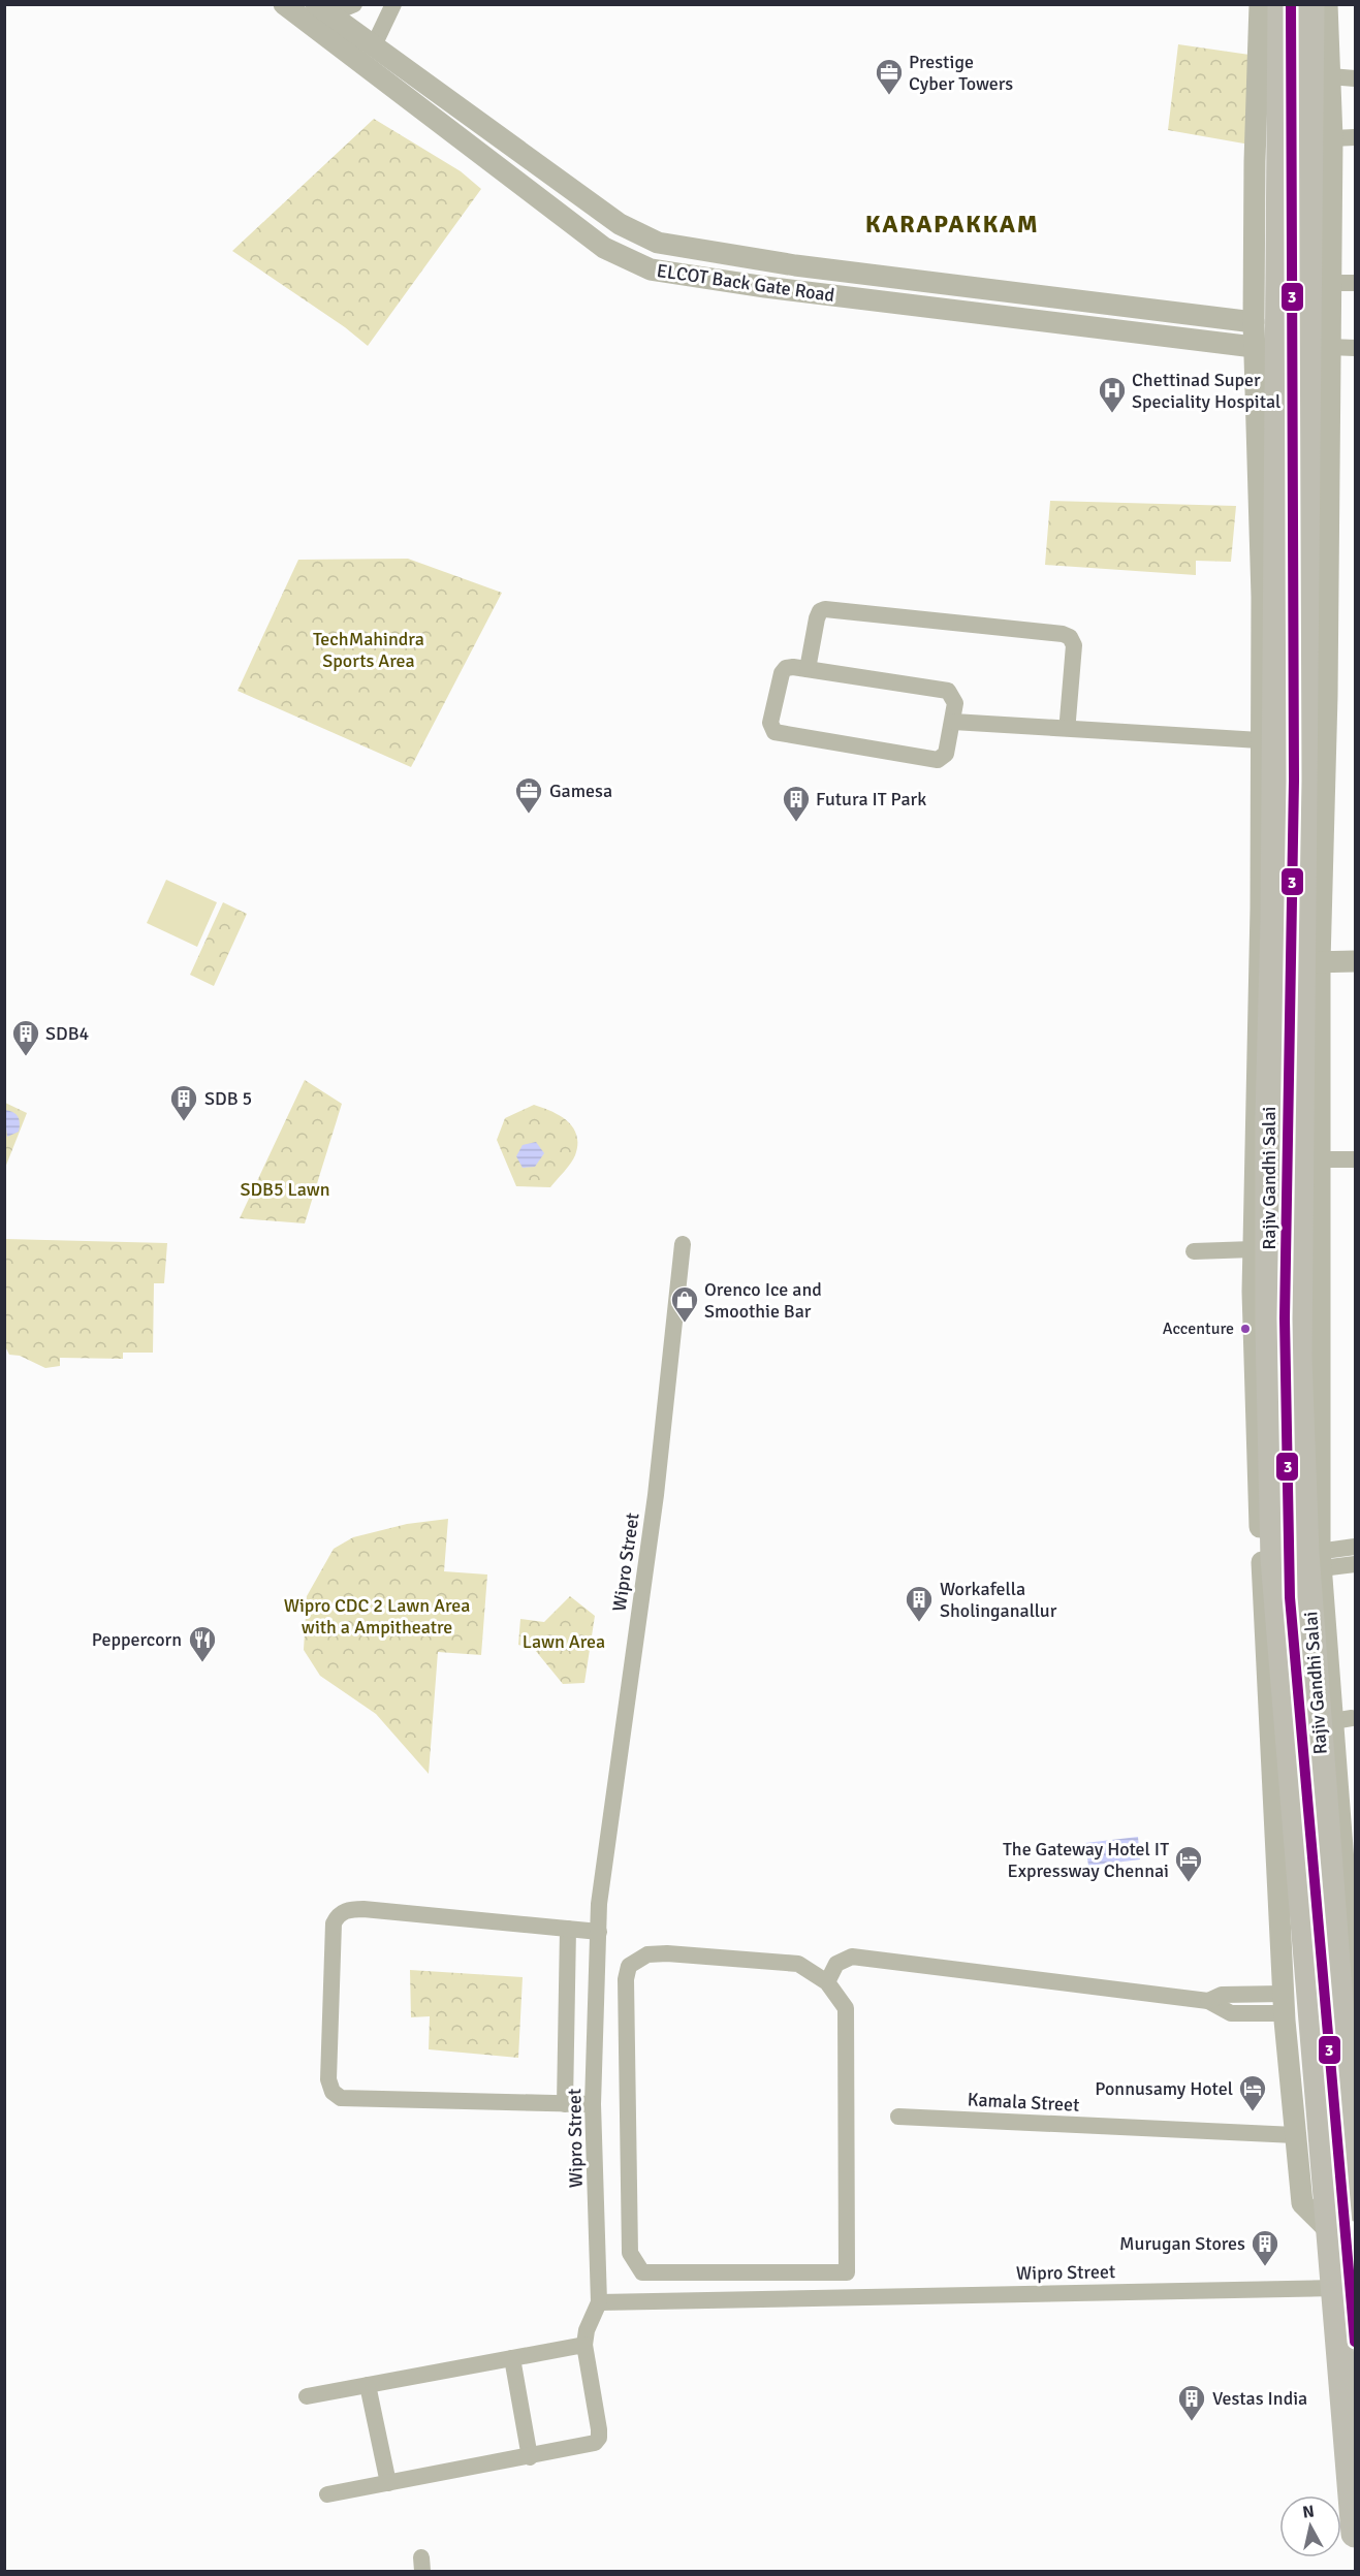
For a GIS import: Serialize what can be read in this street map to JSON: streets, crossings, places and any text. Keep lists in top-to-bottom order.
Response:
{
  "streets": {
    "main road": ["Rajiv Gandhi Salai"],
    "street": ["ELCOT Back Gate Road", "Wipro Street", "Kamala Street"]
  },
  "crossings": [
    ["Rajiv Gandhi Salai", "Wipro Street"]
  ],
  "districts": ["KARAPAKKAM"],
  "parks": [
    "TechMahindra Sports Area",
    "SDB5 Lawn",
    "Wipro CDC 2 Lawn Area with a Ampitheatre",
    "Lawn Area"
  ],
  "places": {
    "office": ["Prestige Cyber Towers", "Gamesa"],
    "hospital": ["Chettinad Super Speciality Hospital"],
    "building": [
      "Futura IT Park",
      "SDB4",
      "SDB 5",
      "Workafella Sholinganallur",
      "Murugan Stores",
      "Vestas India"
    ],
    "shop": ["Orenco Ice and Smoothie Bar"],
    "other": ["Accenture"],
    "restaurant": ["Peppercorn"],
    "hotel": ["The Gateway Hotel IT Expressway Chennai", "Ponnusamy Hotel"]
  },
  "lines": ["transit line 3"],
  "north": "top"
}
